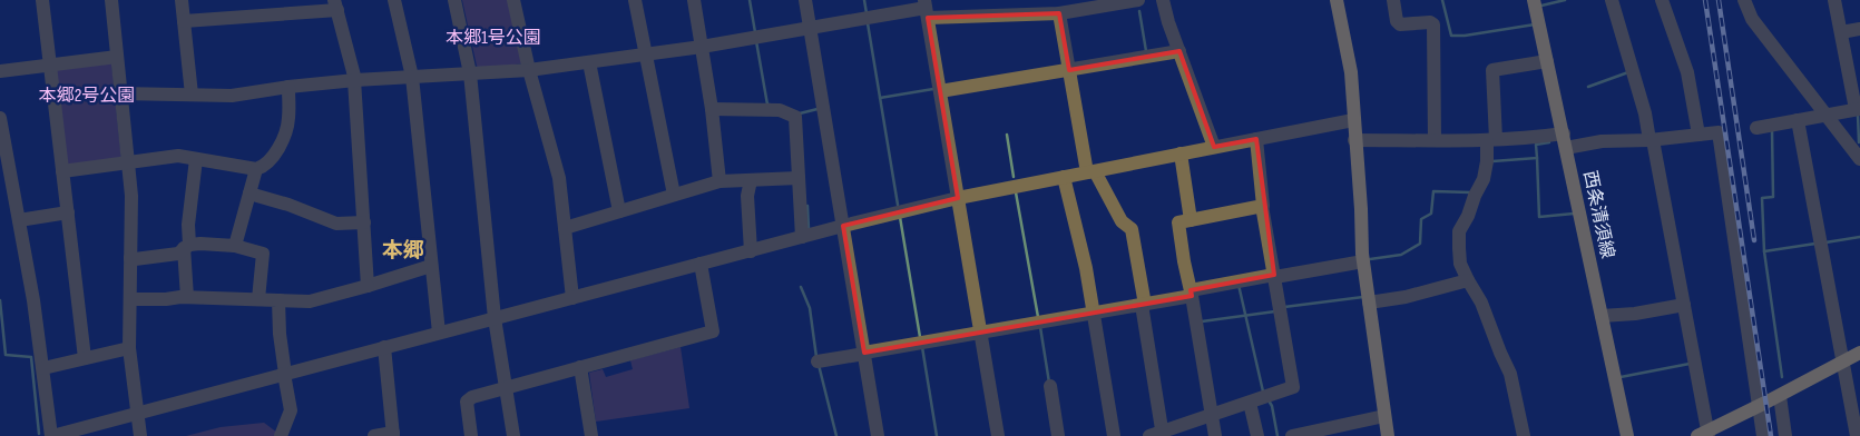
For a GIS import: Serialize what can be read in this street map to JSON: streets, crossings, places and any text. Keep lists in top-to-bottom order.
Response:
{
  "streets": {
    "main road": ["西条清須線"]
  },
  "districts": ["本郷"],
  "parks": ["本郷1号公園", "本郷2号公園"]
}
